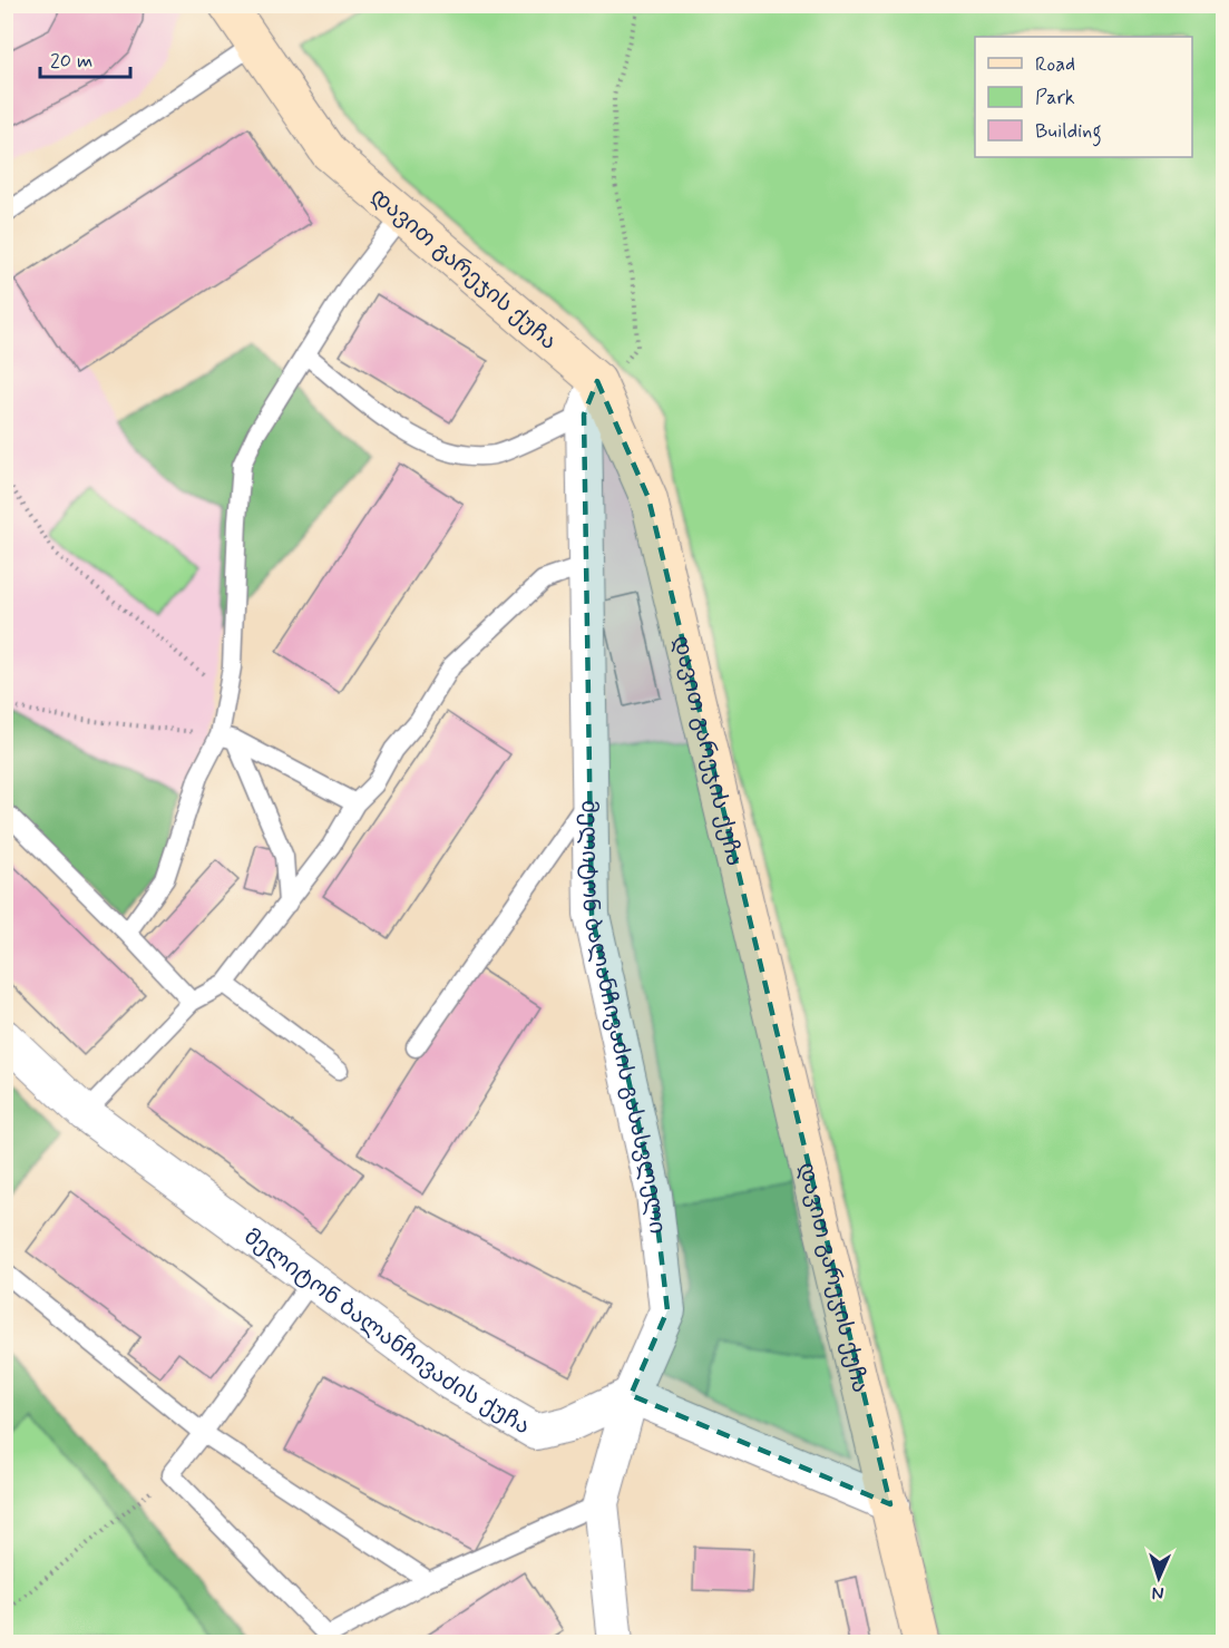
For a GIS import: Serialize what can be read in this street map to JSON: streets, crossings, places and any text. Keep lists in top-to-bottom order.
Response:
{
  "streets": {
    "main road": ["დავით გარეჯის ქუჩა"],
    "street": ["მელიტონ ბალანჩივაძის გასასვლელი", "მელიტონ ბალანჩივაძის ქუჩა"]
  },
  "crossings": [
    ["დავით გარეჯის ქუჩა", "მელიტონ ბალანჩივაძის გასასვლელი"],
    ["მელიტონ ბალანჩივაძის გასასვლელი", "მელიტონ ბალანჩივაძის ქუჩა"]
  ],
  "legend": ["Road", "Park", "Building"],
  "scale_bar": "20 m",
  "north": "bottom"
}
